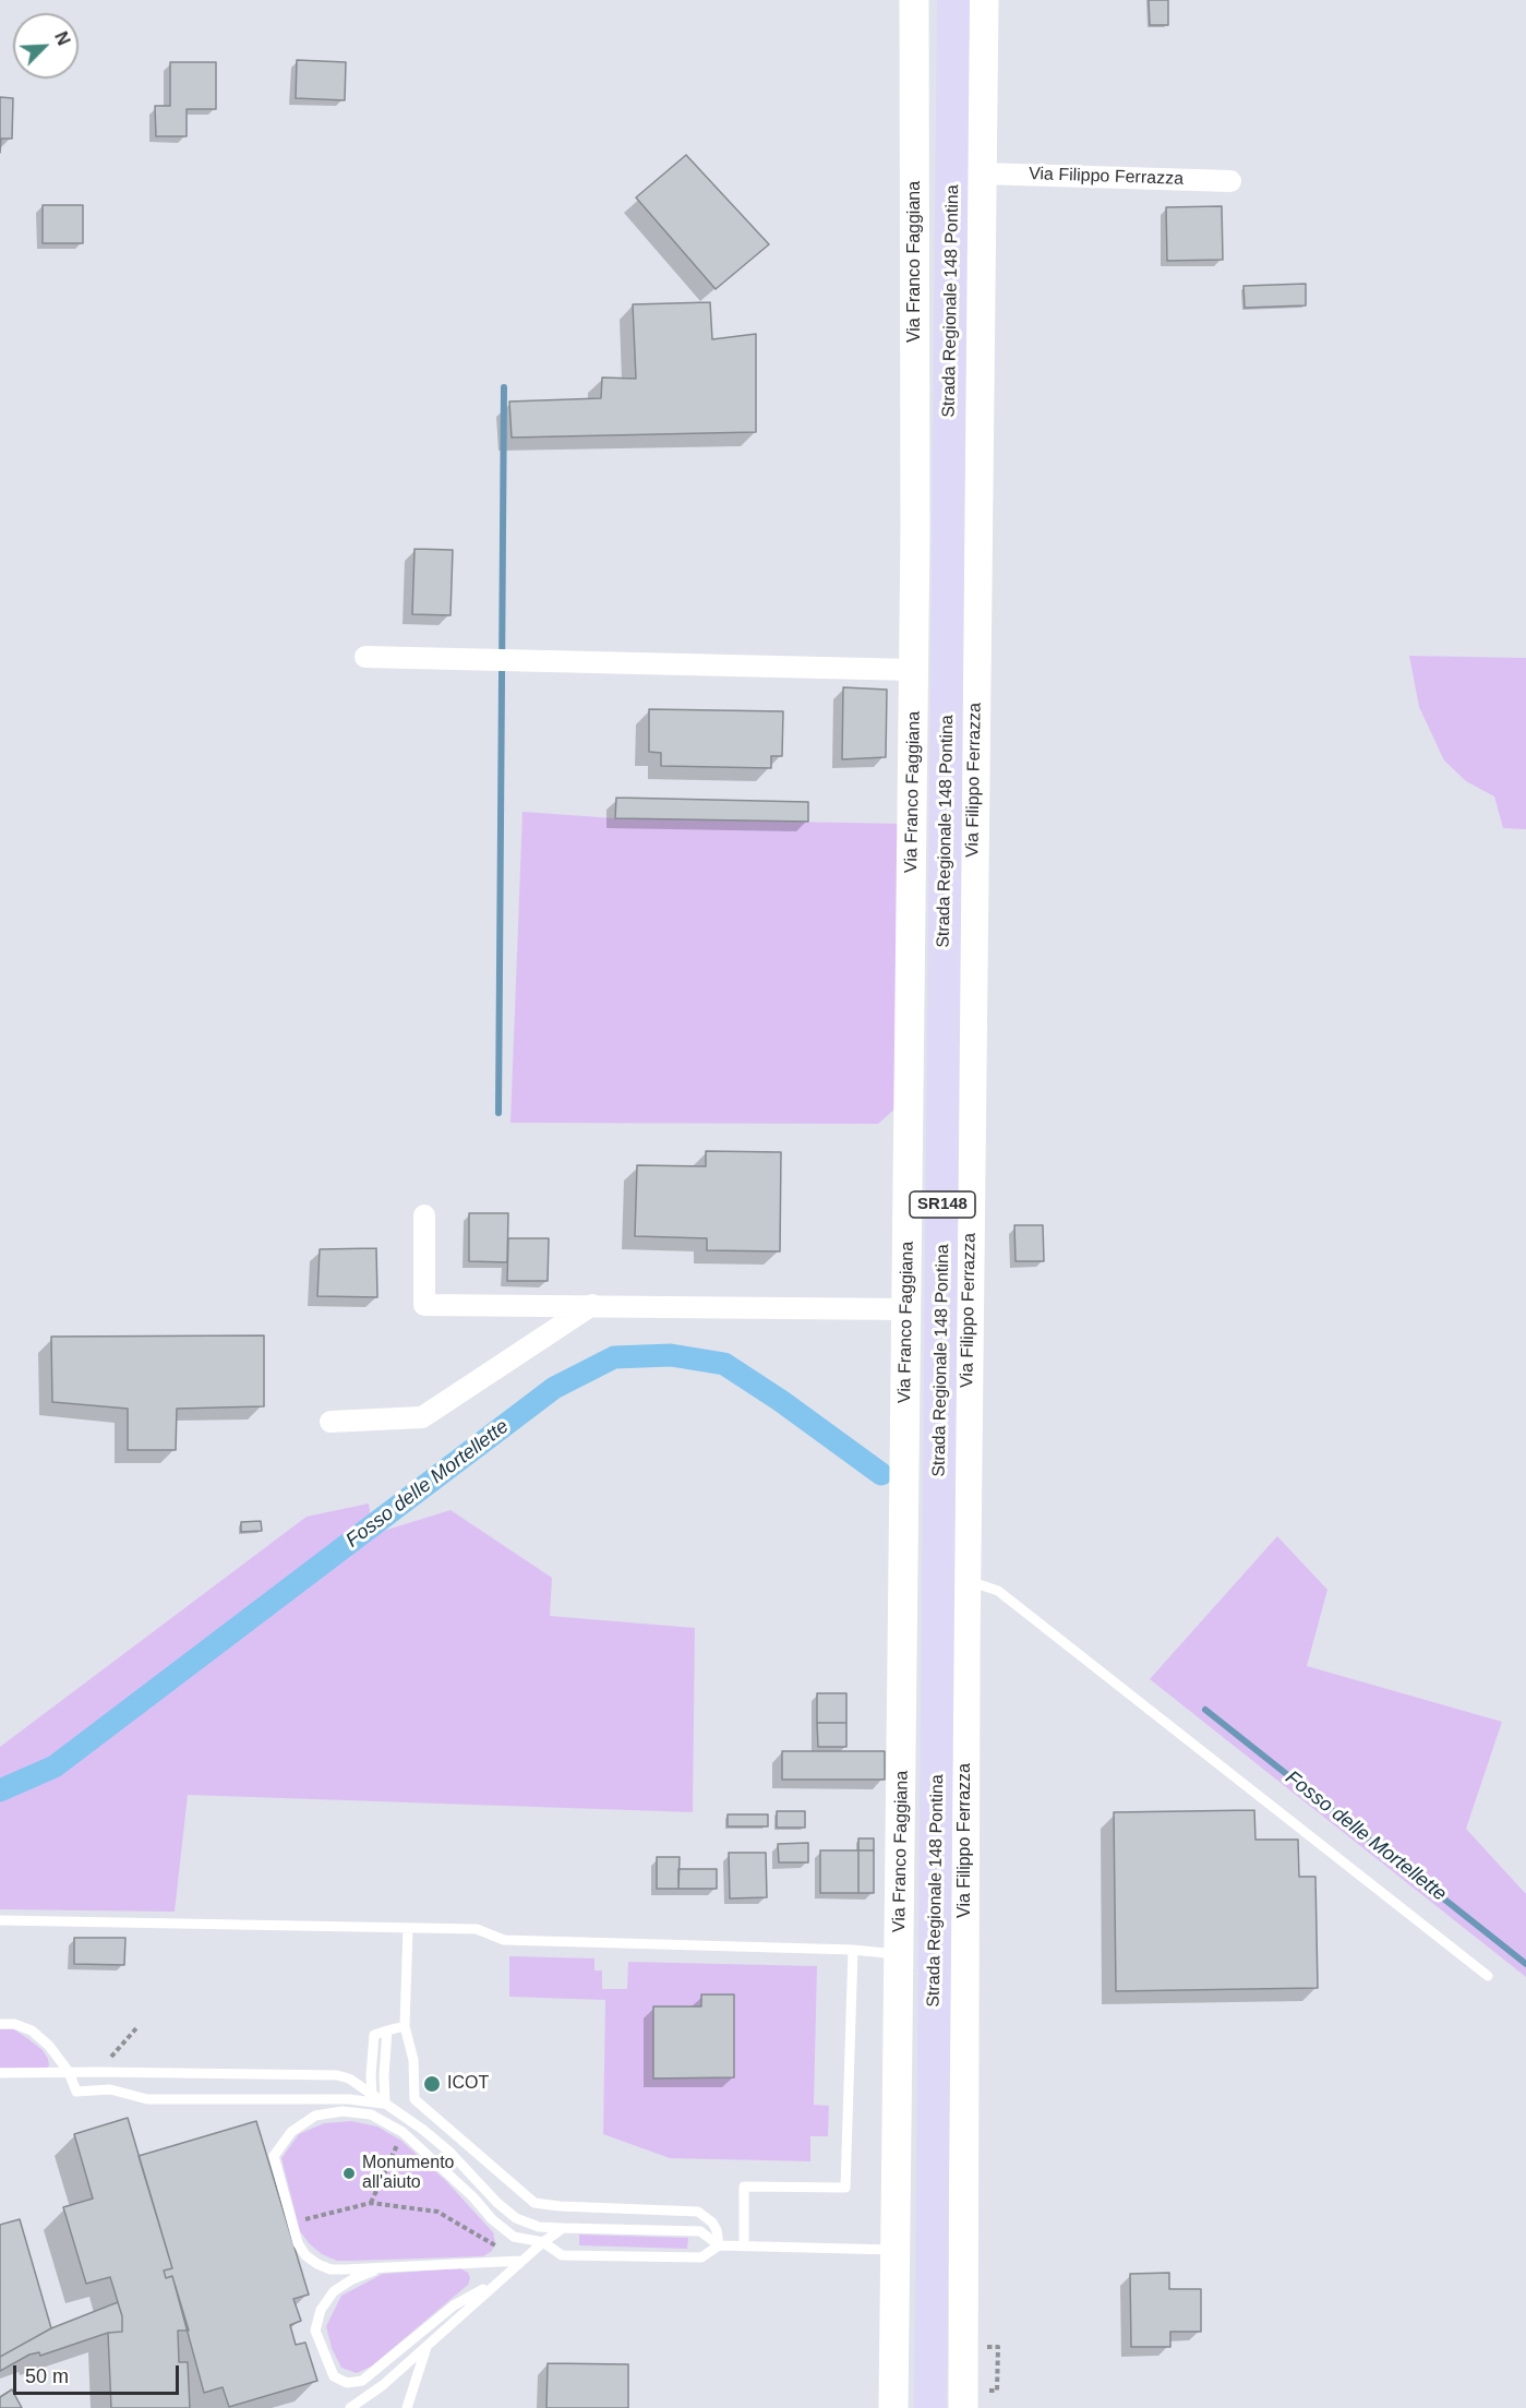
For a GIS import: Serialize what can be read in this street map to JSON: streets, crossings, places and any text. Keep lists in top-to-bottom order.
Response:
{
  "streets": {
    "main road": ["Strada Regionale 148 Pontina", "SR148"],
    "street": ["Via Filippo Ferrazza", "Via Franco Faggiana"]
  },
  "water": ["Fosso delle Mortellette"],
  "places": ["ICOT", "Monumento all'aiuto"],
  "scale_bar": "50 m",
  "north": "top right"
}
